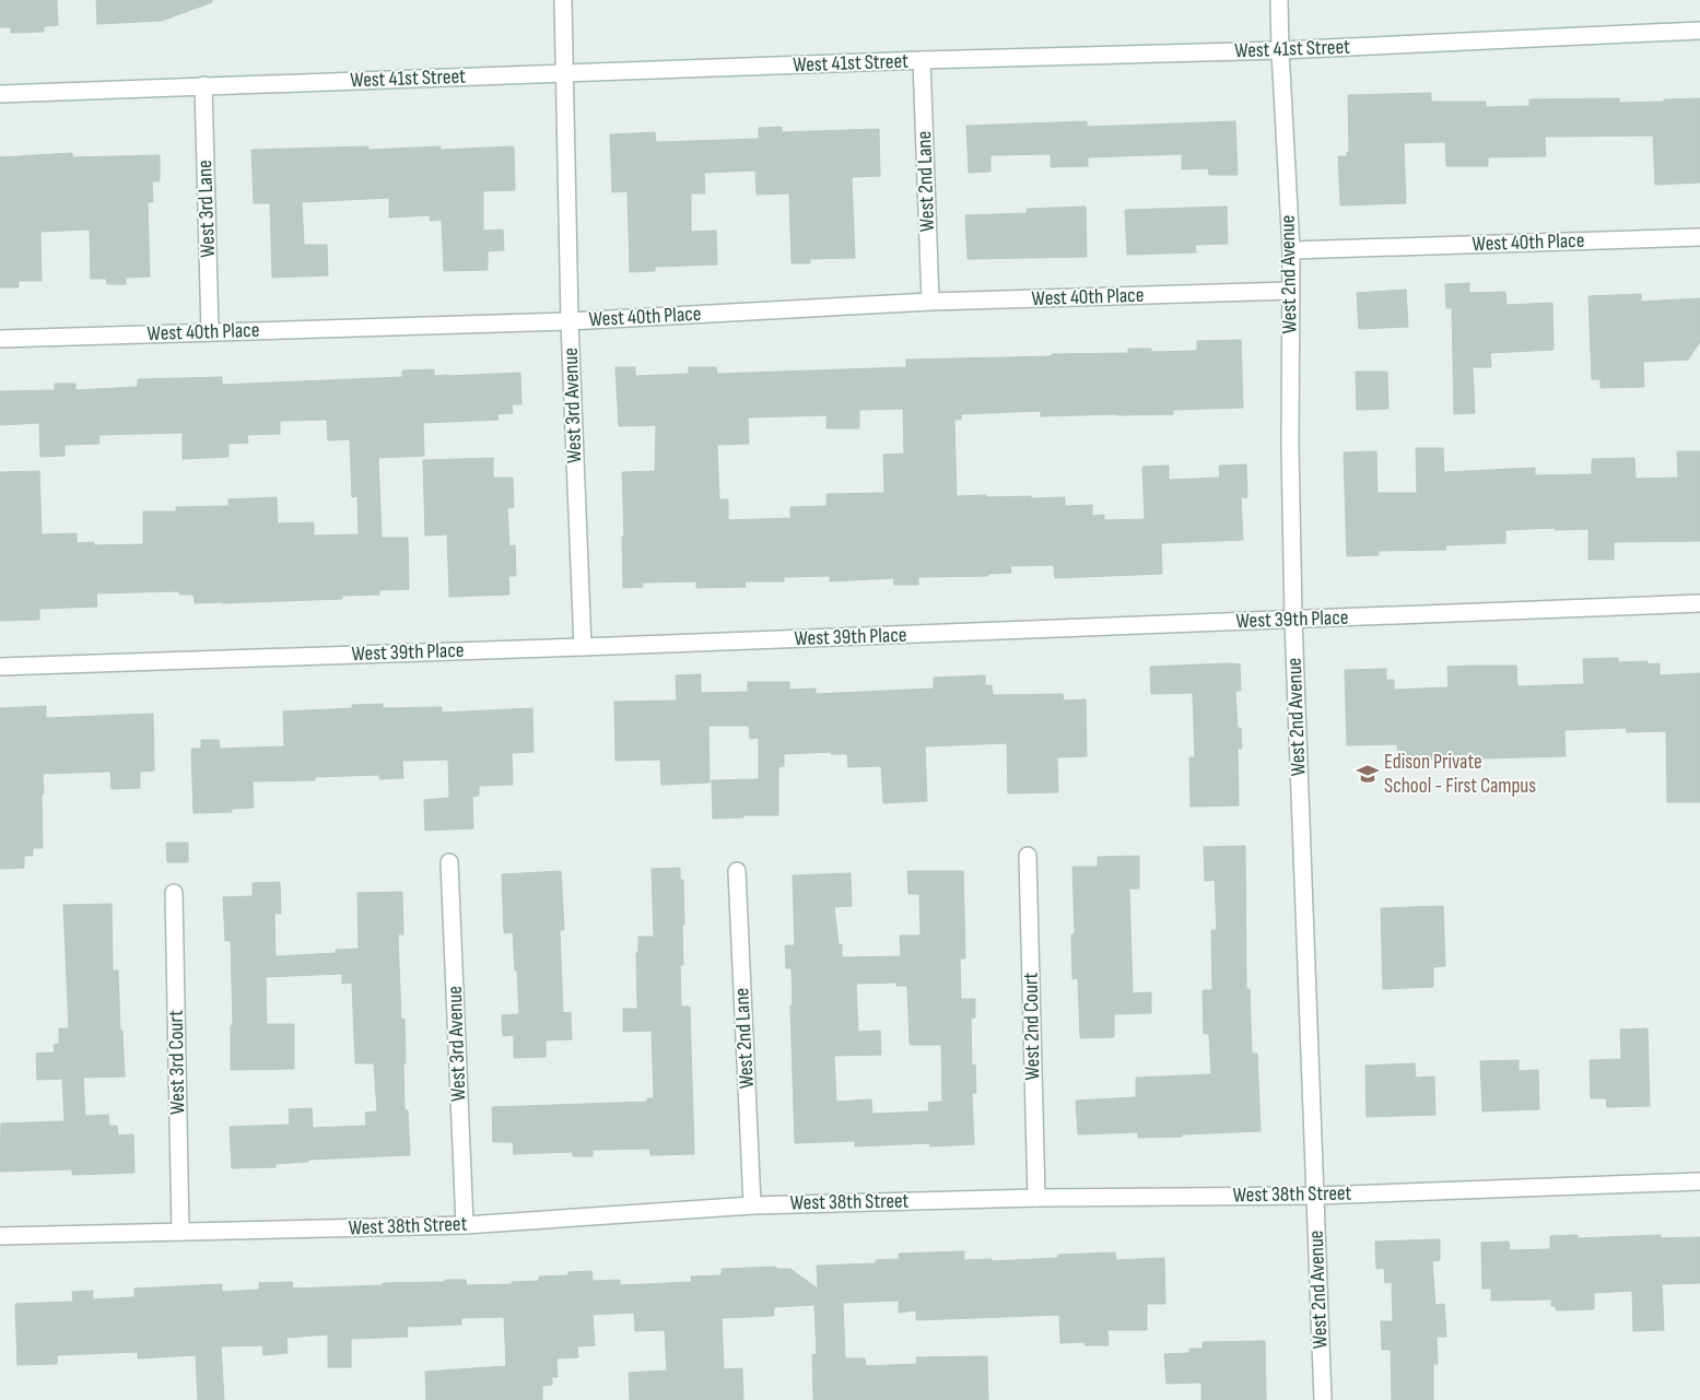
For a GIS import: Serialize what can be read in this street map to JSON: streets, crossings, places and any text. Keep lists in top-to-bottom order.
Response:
{
  "streets": {
    "street": [
      "West 41st Street",
      "West 2nd Lane",
      "West 3rd Lane",
      "West 40th Place",
      "West 2nd Avenue",
      "West 3rd Avenue",
      "West 39th Place",
      "West 2nd Court",
      "West 3rd Court",
      "West 38th Street"
    ]
  },
  "crossings": [
    ["West 41st Street", "West 2nd Lane"],
    ["West 41st Street", "West 3rd Lane"],
    ["West 41st Street", "West 2nd Avenue"],
    ["West 41st Street", "West 3rd Avenue"],
    ["West 2nd Lane", "West 40th Place"],
    ["West 2nd Lane", "West 38th Street"],
    ["West 3rd Lane", "West 40th Place"],
    ["West 40th Place", "West 2nd Avenue"],
    ["West 40th Place", "West 3rd Avenue"],
    ["West 2nd Avenue", "West 39th Place"],
    ["West 2nd Avenue", "West 38th Street"],
    ["West 3rd Avenue", "West 39th Place"],
    ["West 3rd Avenue", "West 38th Street"],
    ["West 2nd Court", "West 38th Street"],
    ["West 3rd Court", "West 38th Street"]
  ],
  "places": {
    "school or university": ["Edison Private School - First Campus"]
  }
}
